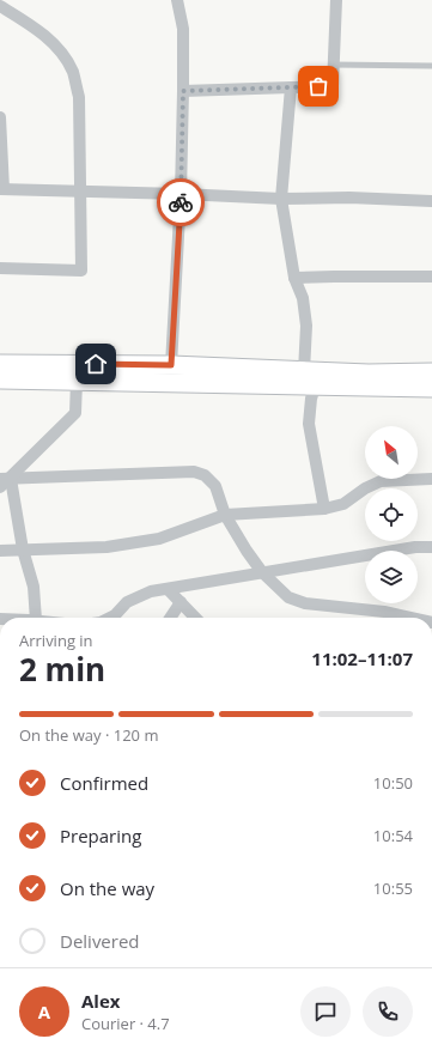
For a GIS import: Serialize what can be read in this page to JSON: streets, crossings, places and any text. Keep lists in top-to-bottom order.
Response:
{
  "north": "top left",
  "page": {
    "heading": ["2 min", "Arriving in", "11:02–11:07"],
    "panel": ["Alex", "Courier · 4.7"],
    "bar": "On the way · 120 m",
    "list": [
      ["Confirmed", "10:50"],
      ["Preparing", "10:54"],
      ["On the way", "10:55"],
      "Delivered"
    ],
    "round": "A"
  }
}
